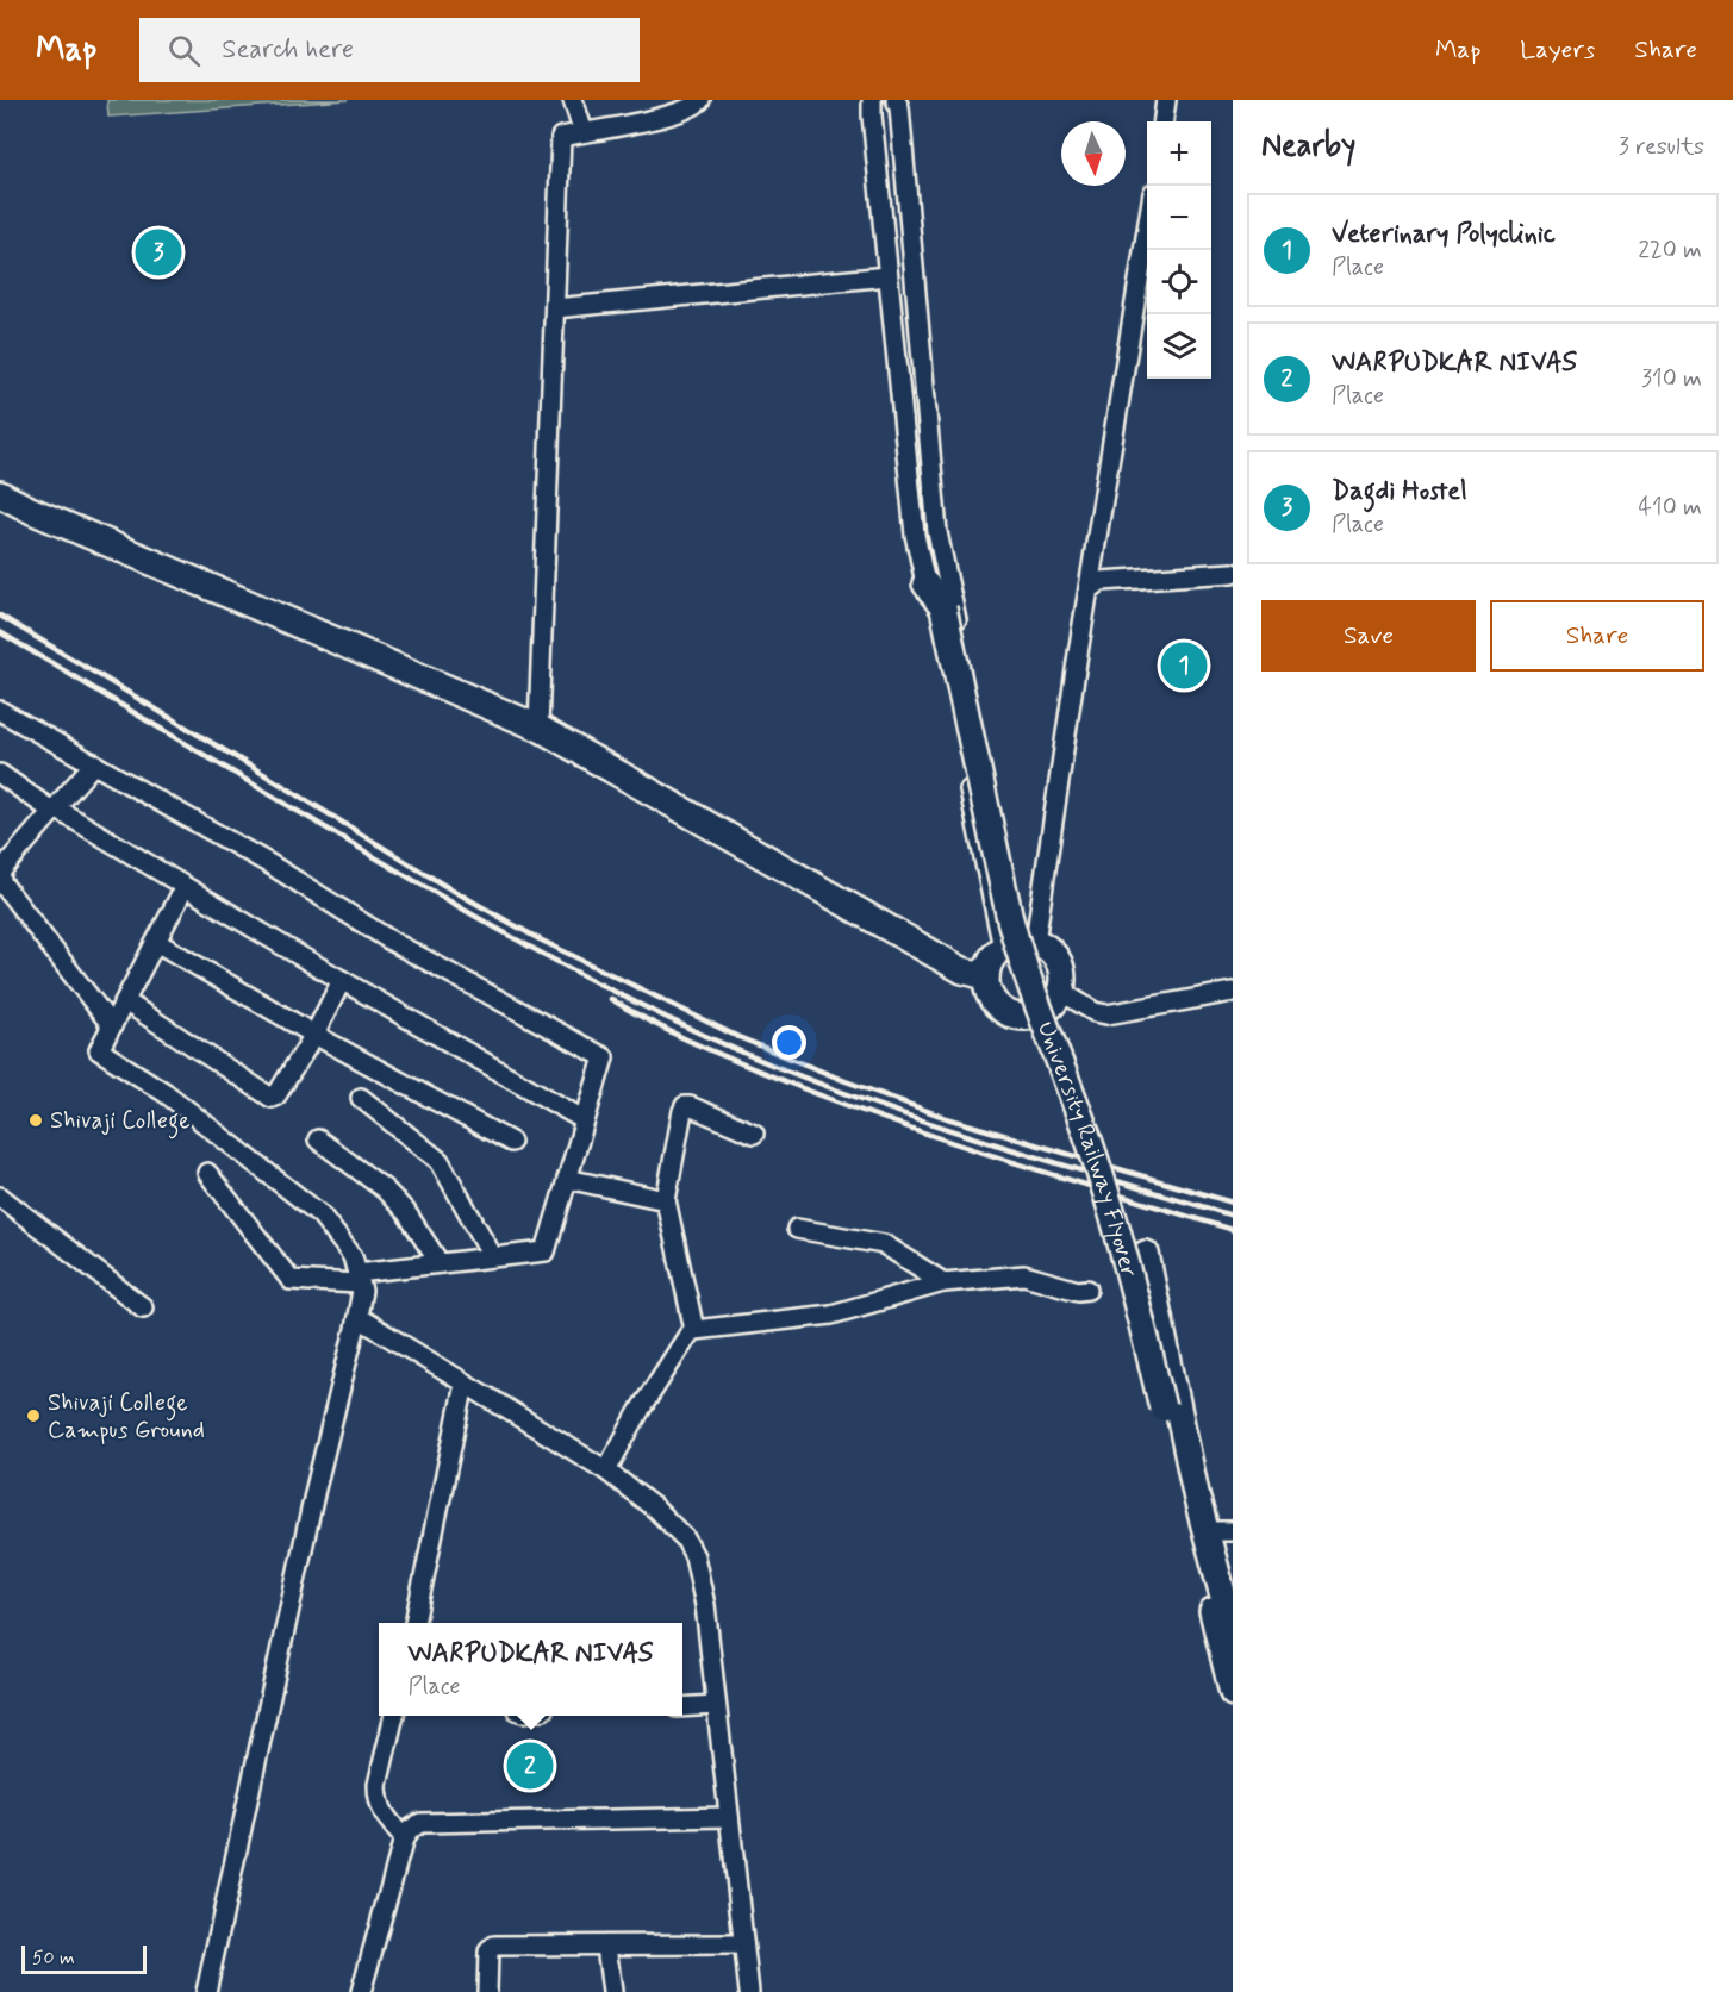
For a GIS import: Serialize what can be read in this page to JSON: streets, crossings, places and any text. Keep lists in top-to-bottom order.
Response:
{
  "streets": {
    "main road": ["University Railway Flyover"]
  },
  "places": ["Shivaji College", "Shivaji College Campus Ground"],
  "scale_bar": "50 m",
  "north": "bottom",
  "page": {
    "header": "Map",
    "search": "Search here",
    "nav": ["Map", "Layers", "Share"],
    "heading": ["Nearby", "3 results"],
    "map_buttons": ["+", "−"],
    "list": [
      {
        "mark": "1",
        "name": "Veterinary Polyclinic",
        "note": "Place",
        "value": "220 m"
      },
      {
        "mark": "2",
        "name": "WARPUDKAR NIVAS",
        "note": "Place",
        "value": "310 m"
      },
      {
        "mark": "3",
        "name": "Dagdi Hostel",
        "note": "Place",
        "value": "410 m"
      }
    ],
    "pins": ["3", "1", "2"],
    "buttons": ["Save", "Share"],
    "popup": ["WARPUDKAR NIVAS", "Place"],
    "scale": "50 m"
  }
}
